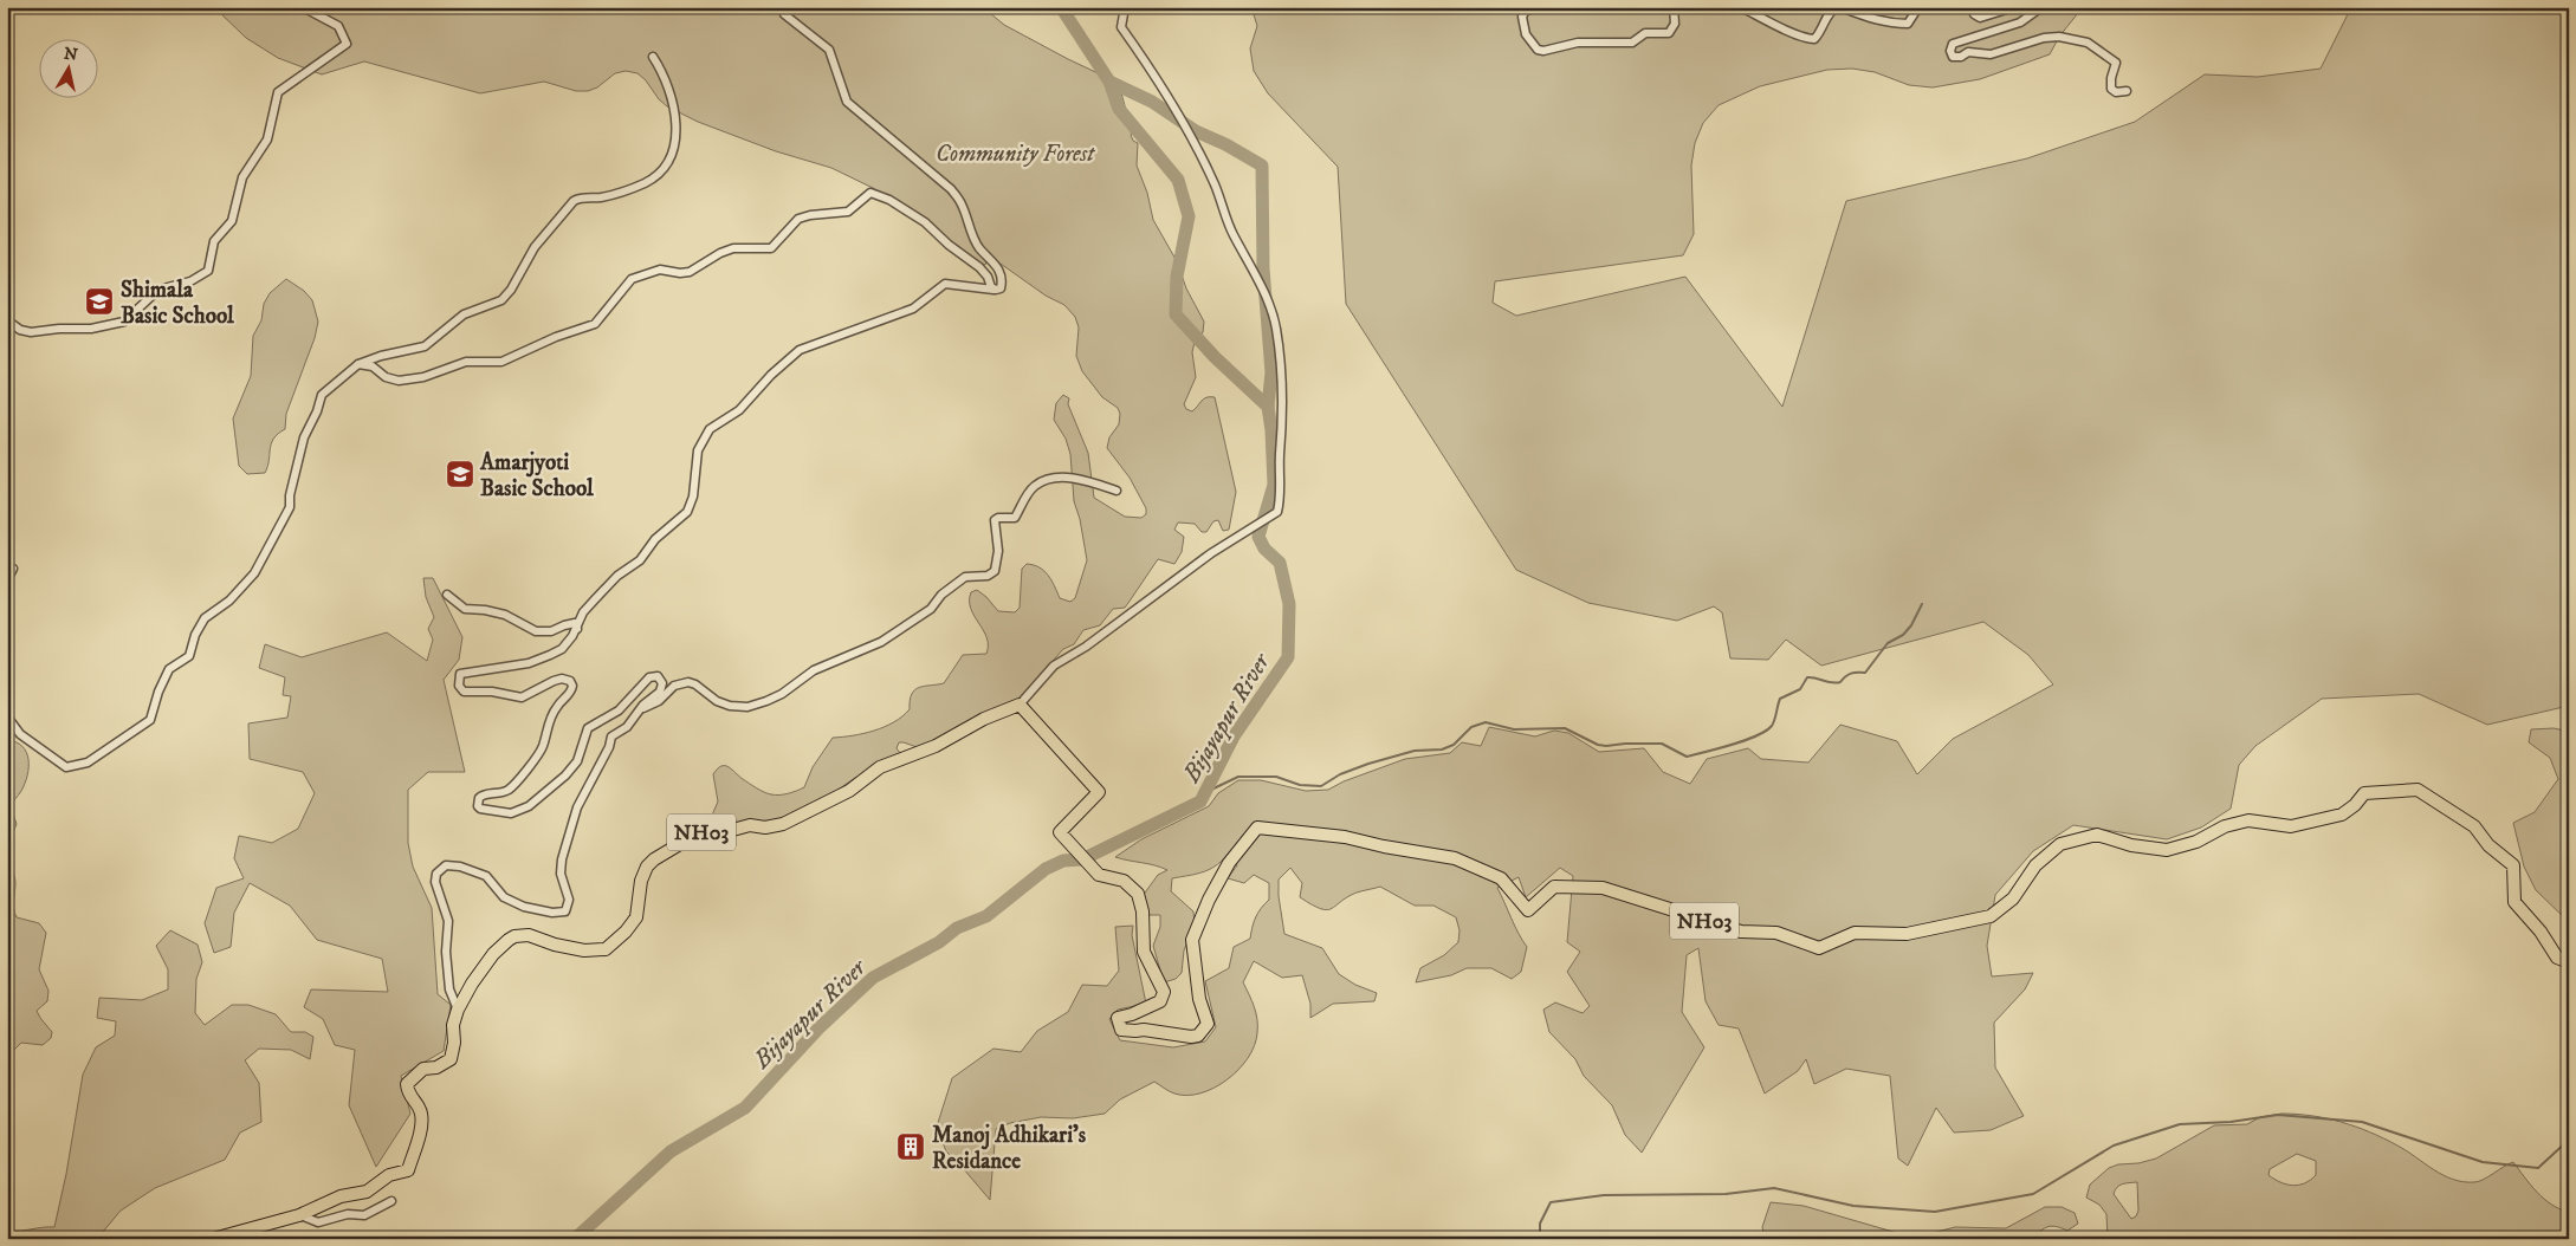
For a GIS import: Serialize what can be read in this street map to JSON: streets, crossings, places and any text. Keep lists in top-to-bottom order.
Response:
{
  "streets": {
    "main road": ["NH03"]
  },
  "water": ["Bijayapur River"],
  "parks": ["Community Forest"],
  "places": {
    "school or university": ["Shimala Basic School", "Amarjyoti Basic School"],
    "building": ["Manoj Adhikari's Residance"]
  },
  "north": "top"
}
